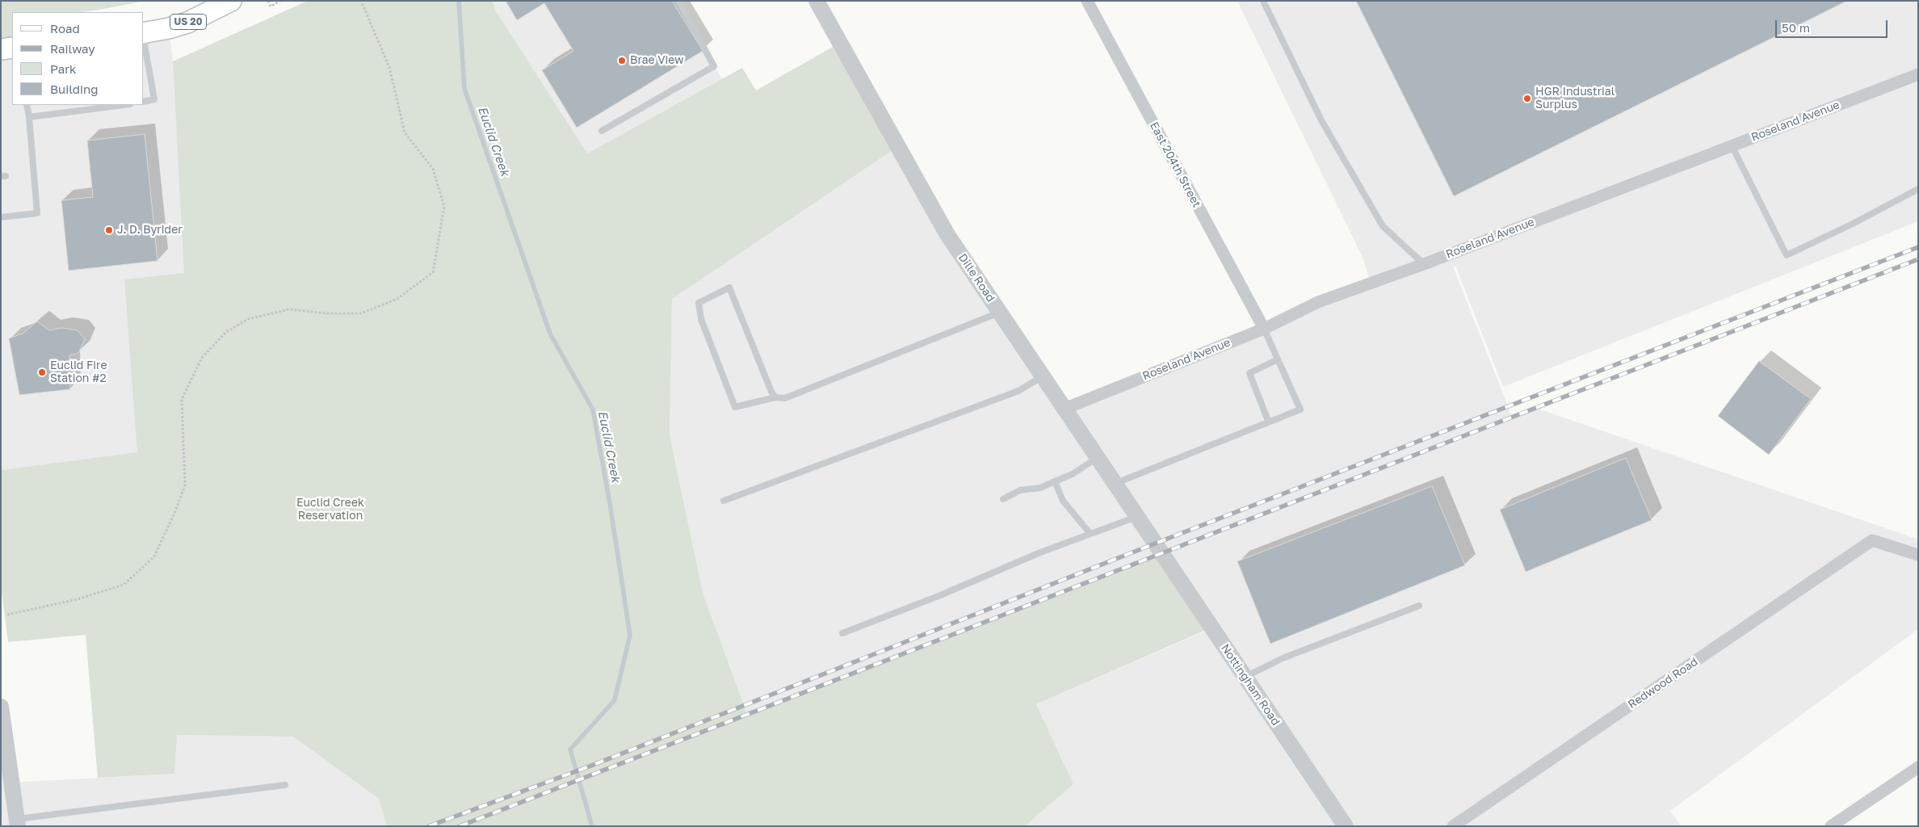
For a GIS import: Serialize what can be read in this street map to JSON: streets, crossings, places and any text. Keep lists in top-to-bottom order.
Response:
{
  "streets": {
    "main road": ["US 20"],
    "street": [
      "Roseland Avenue",
      "East 204th Street",
      "Dille Road",
      "Redwood Road",
      "Nottingham Road"
    ]
  },
  "crossings": [
    ["Roseland Avenue", "East 204th Street"],
    ["Roseland Avenue", "Dille Road"],
    ["Dille Road", "Nottingham Road"]
  ],
  "water": ["Euclid Creek"],
  "parks": ["Euclid Creek Reservation"],
  "places": [
    "Brae View",
    "HGR Industrial Surplus",
    "J. D. Byrider",
    "Euclid Fire Station #2"
  ],
  "legend": [
    "Road",
    "Railway",
    "Park",
    "Building"
  ],
  "scale_bar": "50 m"
}
